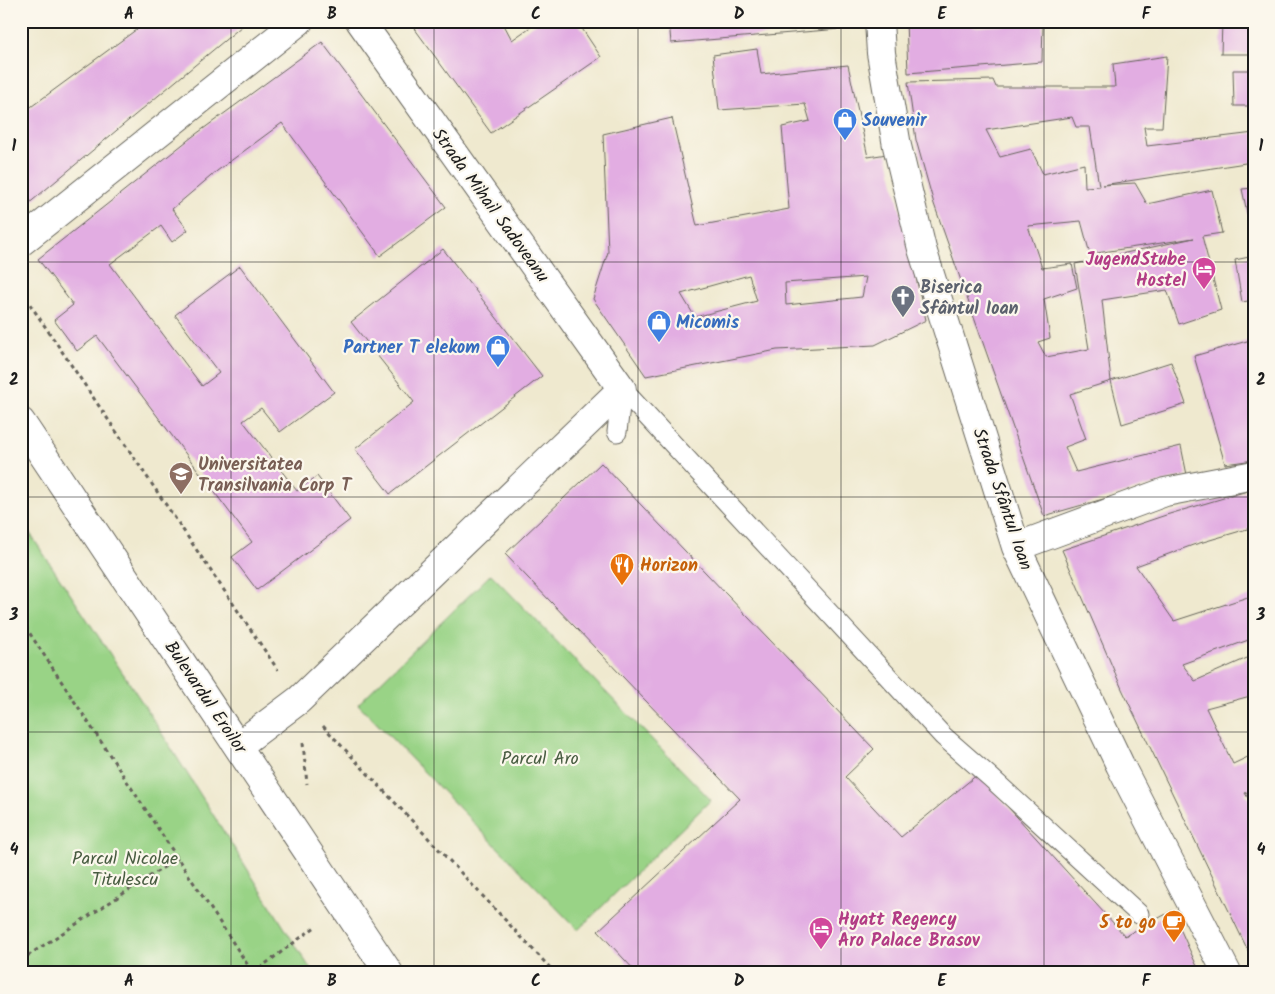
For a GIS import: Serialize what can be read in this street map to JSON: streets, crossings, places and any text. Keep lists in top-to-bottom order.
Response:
{
  "streets": {
    "street": ["Strada Mihail Sadoveanu", "Strada Sfântul Ioan", "Bulevardul Eroilor"]
  },
  "parks": ["Parcul Aro", "Parcul Nicolae Titulescu"],
  "places": {
    "shop": ["Souvenir", "Micomis", "Partner T elekom"],
    "hotel": ["JugendStube Hostel", "Hyatt Regency Aro Palace Brasov"],
    "church": ["Biserica Sfântul Ioan"],
    "school or university": ["Universitatea Transilvania Corp T"],
    "restaurant": ["Horizon"],
    "cafe": ["5 to go"]
  },
  "grid": {
    "columns": [
      "A",
      "B",
      "C",
      "D",
      "E",
      "F"
    ],
    "rows": [
      "1",
      "2",
      "3",
      "4"
    ]
  }
}
